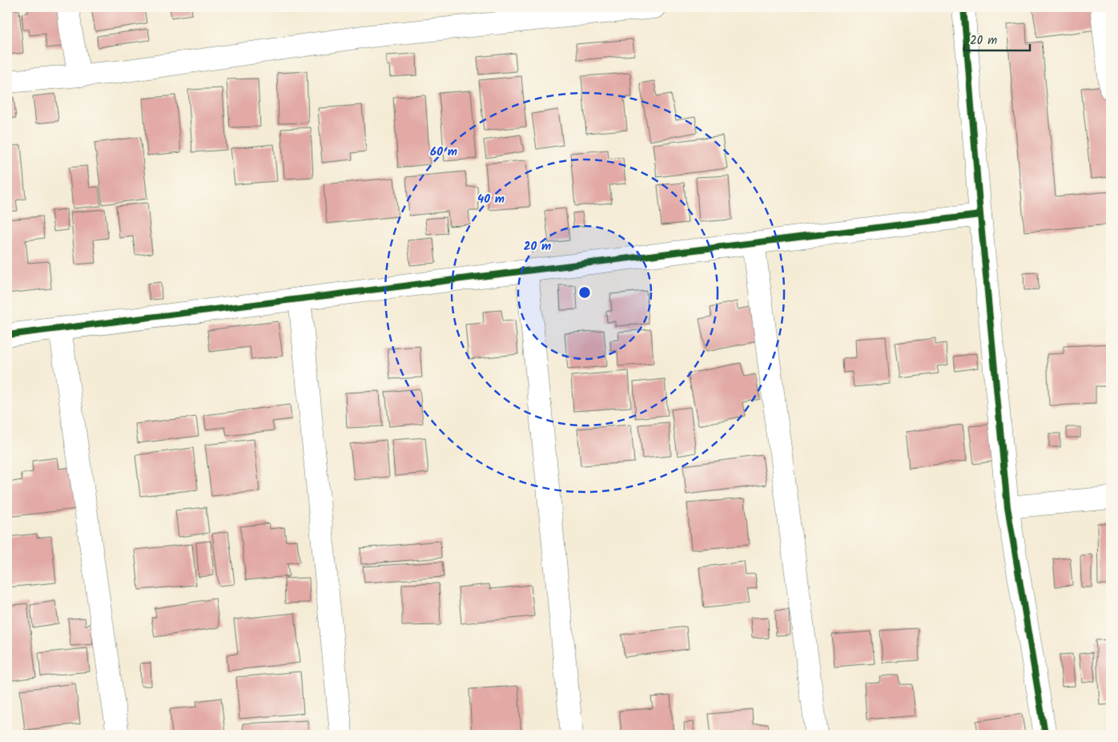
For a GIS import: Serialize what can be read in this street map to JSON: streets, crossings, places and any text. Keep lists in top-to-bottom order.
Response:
{
  "scale_bar": "20 m",
  "rings": ["60 m", "40 m", "20 m"]
}
